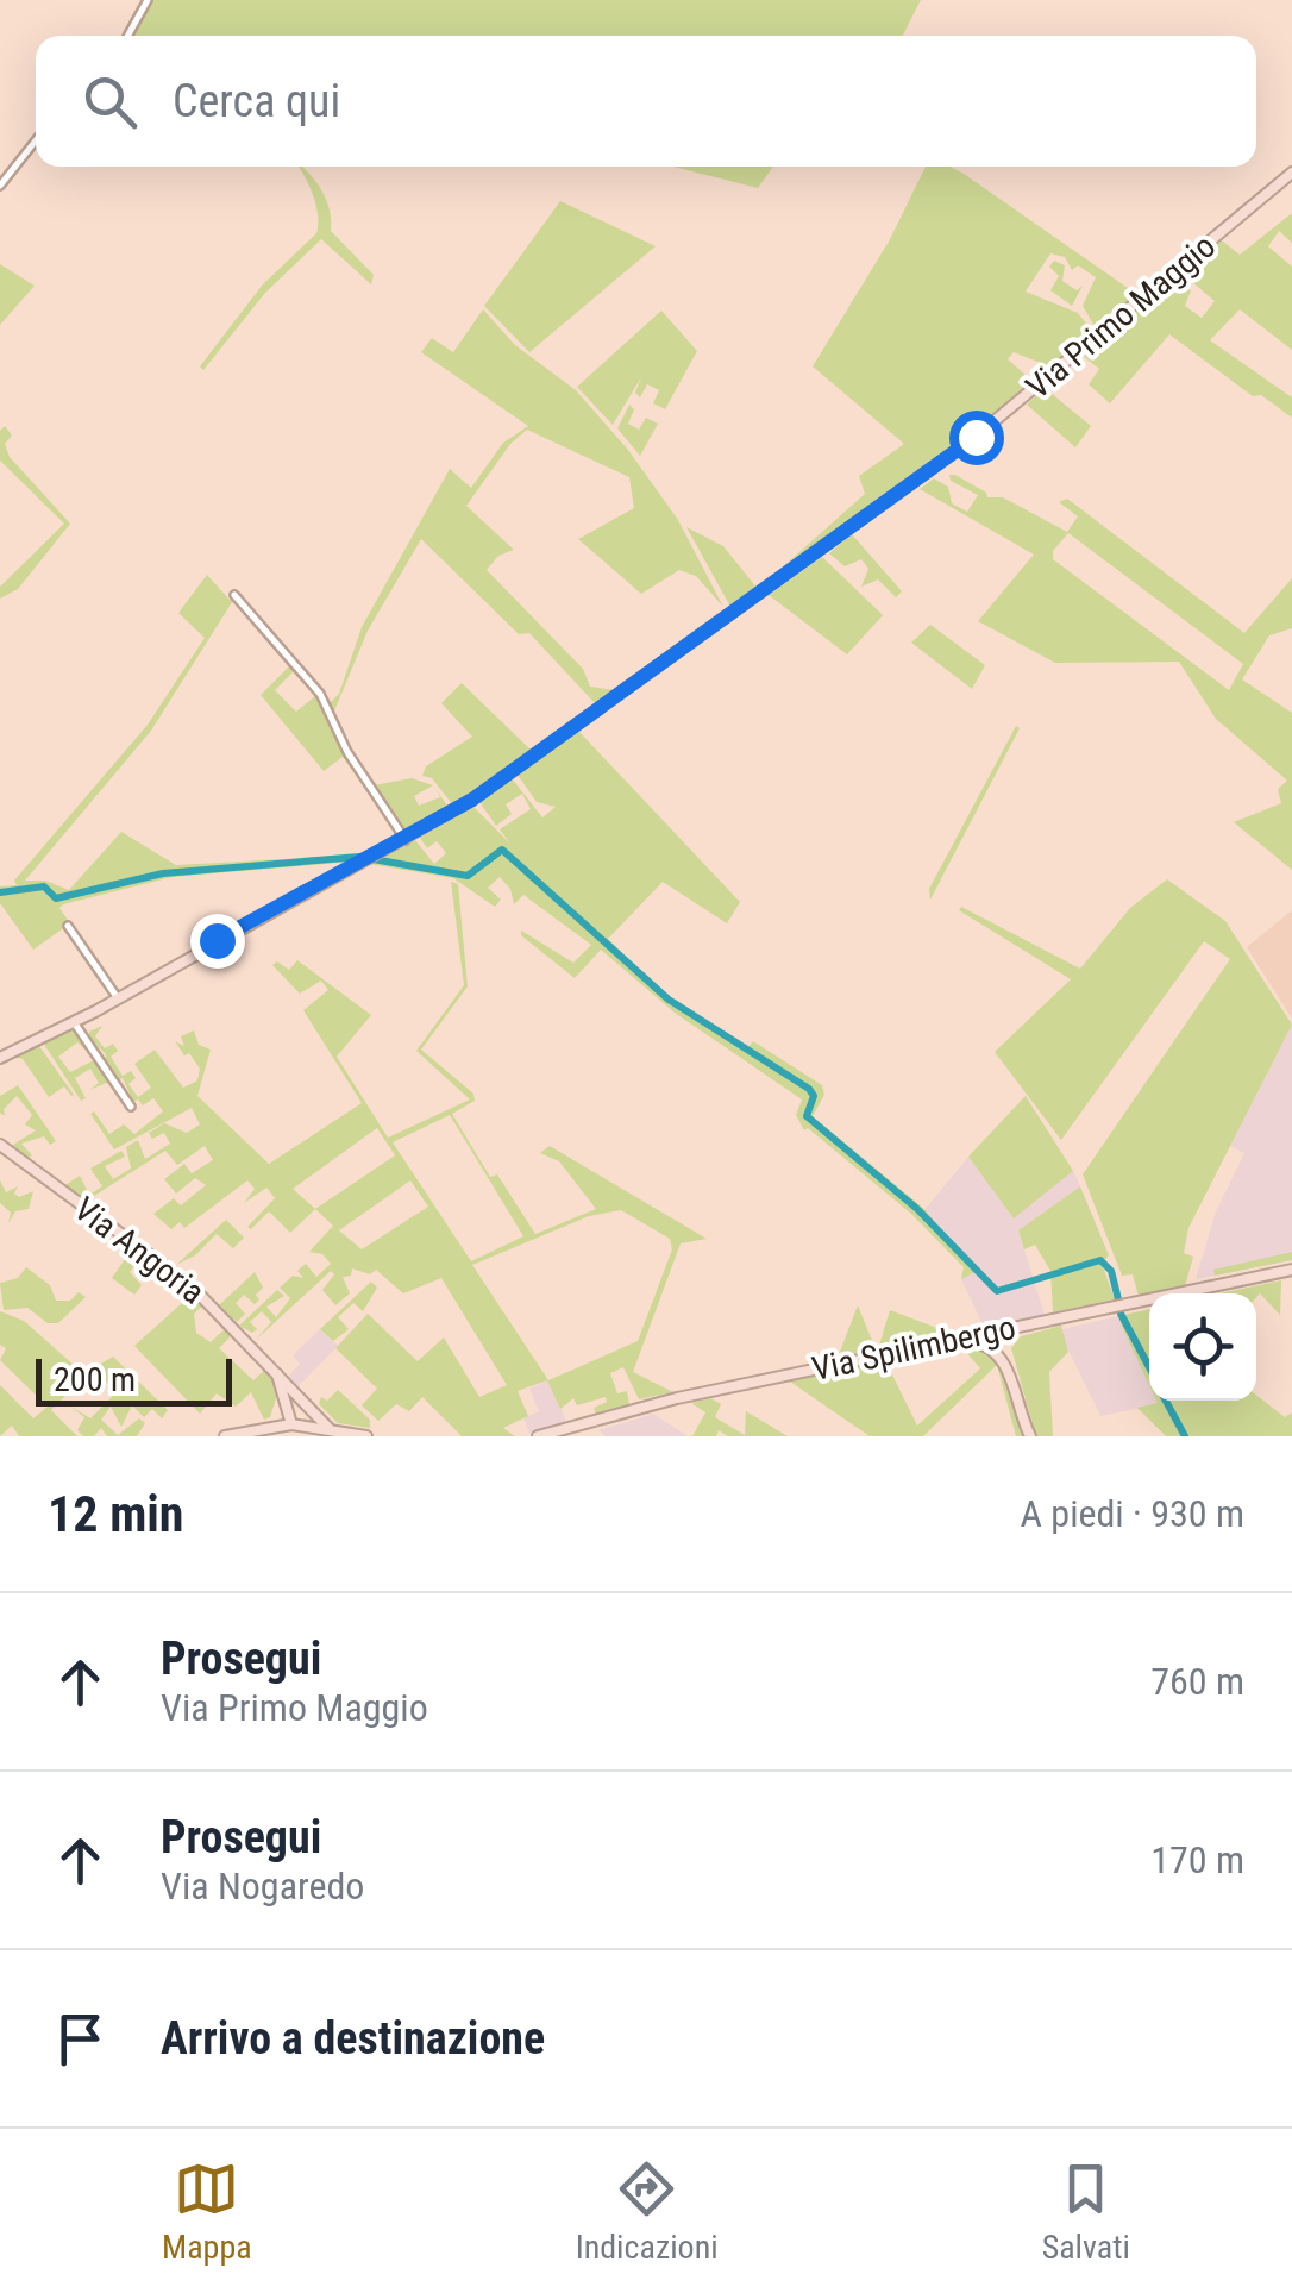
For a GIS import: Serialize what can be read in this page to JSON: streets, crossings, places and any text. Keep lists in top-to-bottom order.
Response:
{
  "streets": {
    "street": ["Via Primo Maggio", "Via Angoria", "Via Spilimbergo"]
  },
  "scale_bar": "200 m",
  "page": {
    "search": "Cerca qui",
    "scale": "200 m",
    "heading": ["12 min", "A piedi · 930 m"],
    "list": [
      ["Prosegui", "Via Primo Maggio", "760 m"],
      ["Prosegui", "Via Nogaredo", "170 m"],
      "Arrivo a destinazione"
    ],
    "nav": ["Mappa", "Indicazioni", "Salvati"]
  }
}
